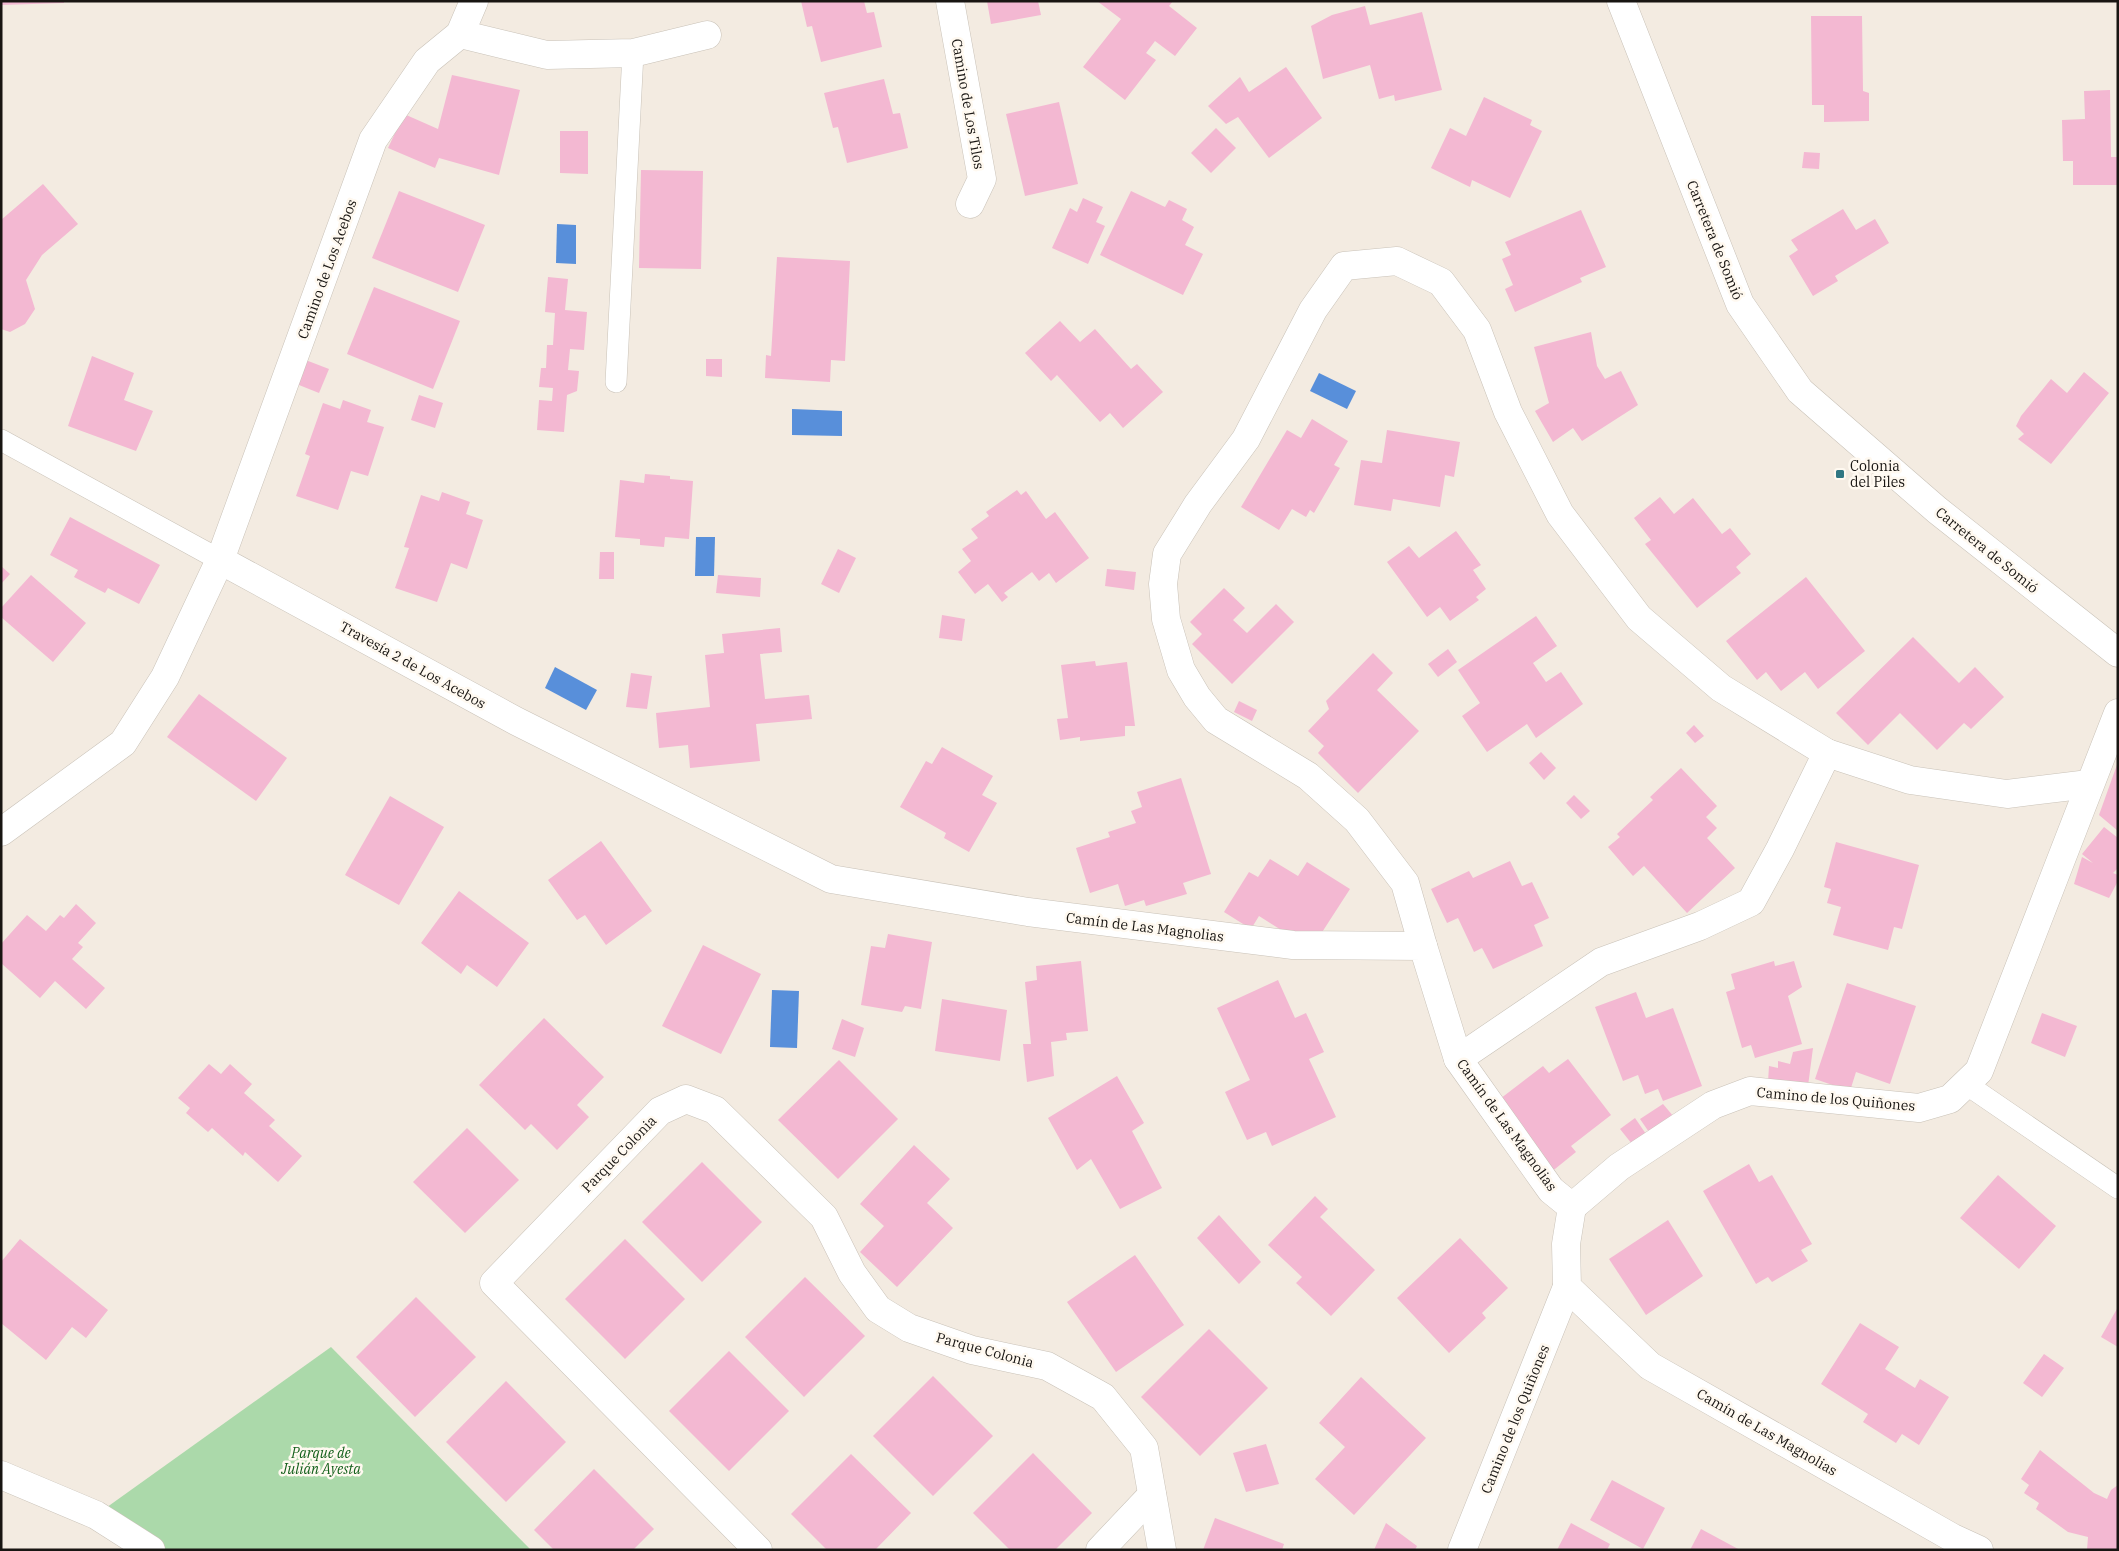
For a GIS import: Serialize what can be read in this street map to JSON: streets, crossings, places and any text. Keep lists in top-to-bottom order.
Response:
{
  "streets": {
    "street": [
      "Camino de Los Tilos",
      "Carretera de Somió",
      "Camino de Los Acebos",
      "Travesía 2 de Los Acebos",
      "Camín de Las Magnolias",
      "Camino de los Quiñones",
      "Parque Colonia"
    ]
  },
  "crossings": [
    ["Camino de Los Acebos", "Travesía 2 de Los Acebos"],
    ["Travesía 2 de Los Acebos", "Camín de Las Magnolias"],
    ["Camín de Las Magnolias", "Camino de los Quiñones"]
  ],
  "parks": ["Parque de Julián Ayesta"],
  "places": {
    "transit": ["Colonia del Piles"]
  }
}
